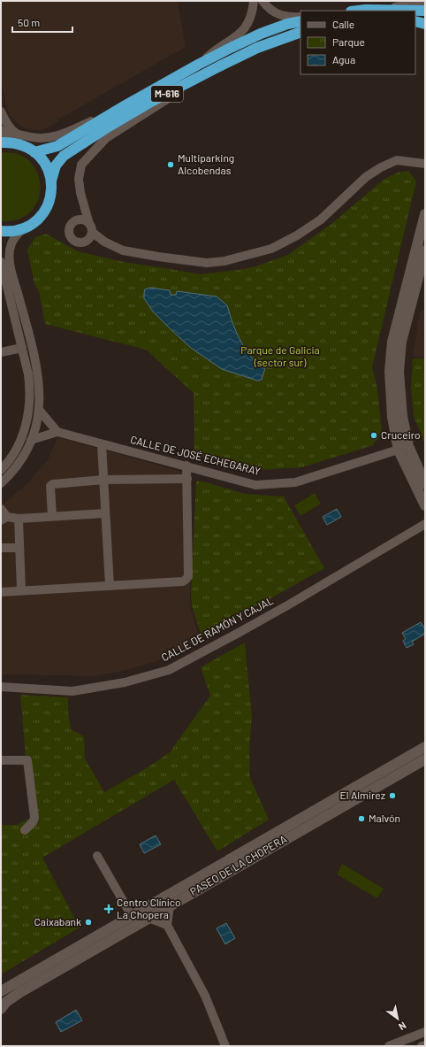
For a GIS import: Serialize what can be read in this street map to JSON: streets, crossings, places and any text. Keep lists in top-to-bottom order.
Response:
{
  "streets": {
    "highway": ["M-616"],
    "main road": ["PASEO DE LA CHOPERA"],
    "street": ["CALLE DE JOSÉ ECHEGARAY", "CALLE DE RAMÓN Y CAJAL"]
  },
  "parks": ["Parque de Galicia (sector sur)"],
  "places": {
    "other": [
      "Multiparking Alcobendas",
      "Cruceiro",
      "El Almirez",
      "Malvón",
      "Caixabank"
    ],
    "health": ["Centro Clínico La Chopera"]
  },
  "legend": ["Calle", "Parque", "Agua"],
  "scale_bar": "50 m",
  "north": "bottom right"
}
